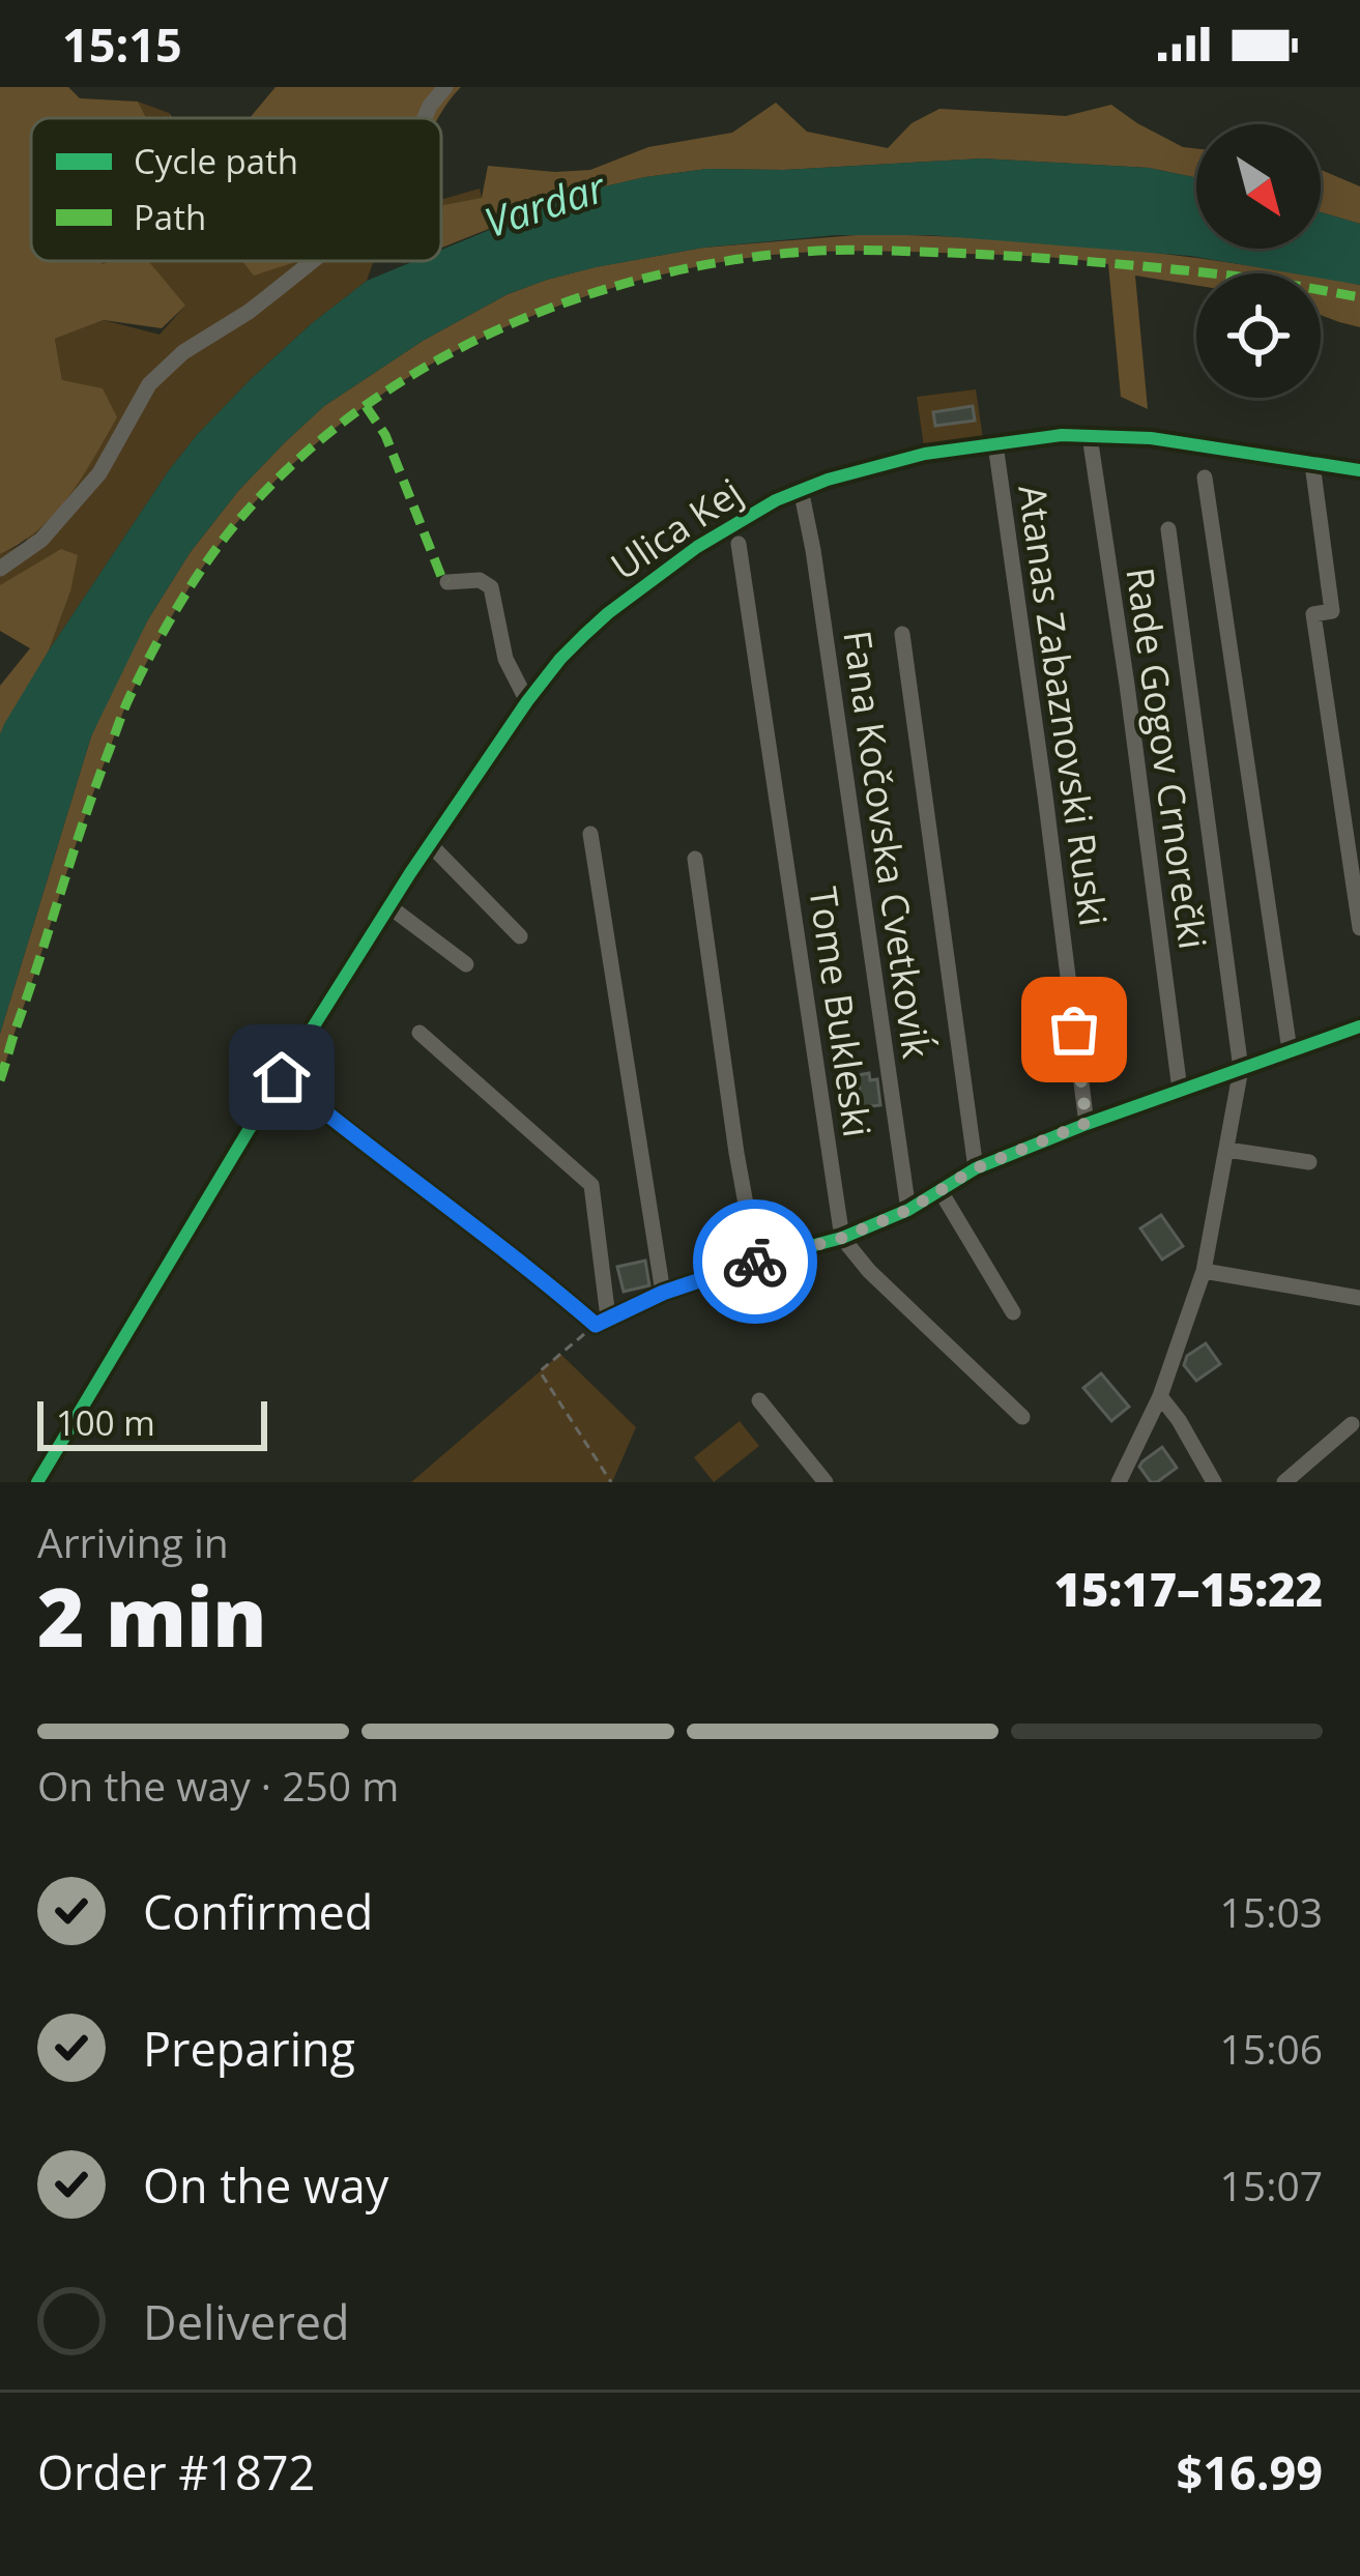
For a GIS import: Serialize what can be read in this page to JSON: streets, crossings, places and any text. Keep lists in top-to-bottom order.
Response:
{
  "streets": {
    "street": [
      "Ulica Kej",
      "Atanas Zabaznovski Ruski",
      "Rade Gogov Crnorečki",
      "Fana Kočovska Cvetkoviḱ",
      "Tome Bukleski"
    ]
  },
  "crossings": [
    ["Ulica Kej", "Atanas Zabaznovski Ruski"],
    ["Ulica Kej", "Rade Gogov Crnorečki"],
    ["Ulica Kej", "Fana Kočovska Cvetkoviḱ"]
  ],
  "water": ["Vardar"],
  "legend": ["Cycle path", "Path"],
  "scale_bar": "100 m",
  "north": "bottom right",
  "page": {
    "status": "15:15",
    "scale": "100 m",
    "heading": ["2 min", "Arriving in", "15:17–15:22"],
    "panel": ["Order #1872", "$16.99"],
    "bar": "On the way · 250 m",
    "list": [
      ["Confirmed", "15:03"],
      ["Preparing", "15:06"],
      ["On the way", "15:07"],
      "Delivered"
    ]
  }
}
